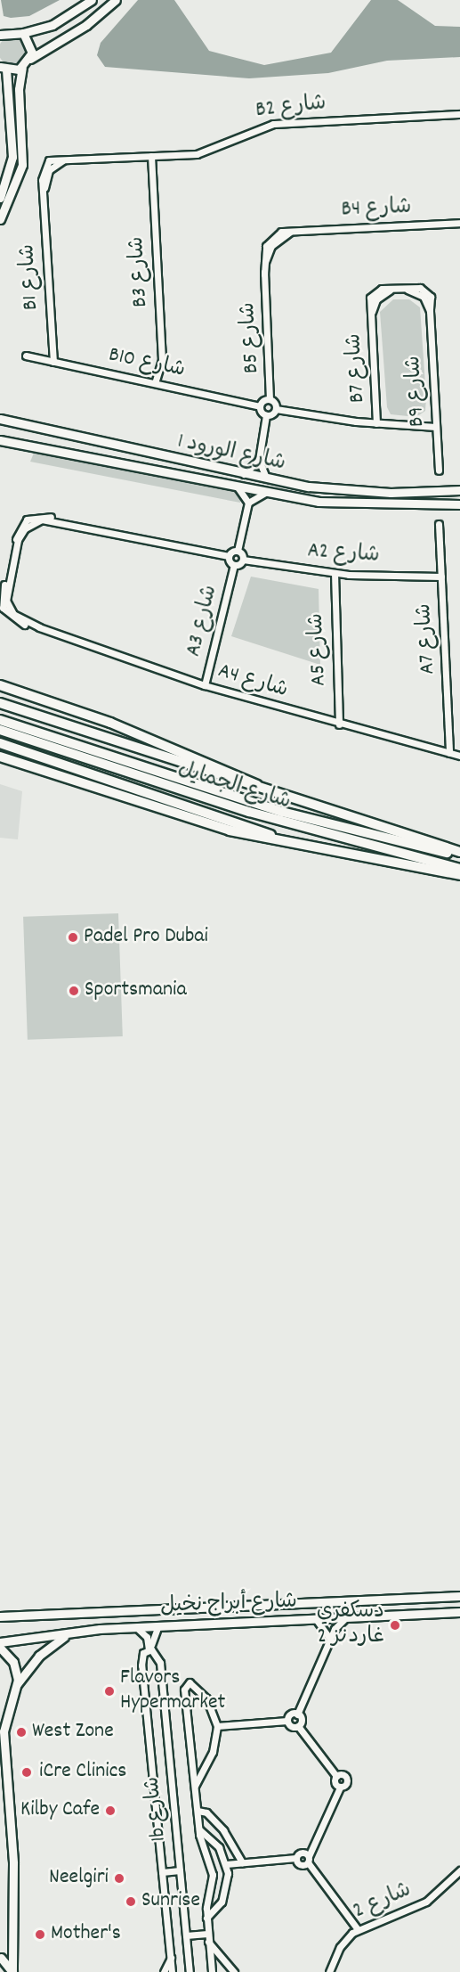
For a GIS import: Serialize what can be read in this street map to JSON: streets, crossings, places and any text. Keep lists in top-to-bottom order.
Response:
{
  "streets": {
    "main road": ["شارع الجمايل"],
    "street": [
      "B2 شارع",
      "B4 شارع",
      "B3 شارع",
      "B1 شارع",
      "B5 شارع",
      "B10 شارع",
      "B7 شارع",
      "B9 شارع",
      "شارع الورود 1",
      "A2 شارع",
      "A3 شارع",
      "A7 شارع",
      "A5 شارع",
      "A4 شارع",
      "شارع أبراج نخيل",
      "1b شارع",
      "شارع 2"
    ]
  },
  "crossings": [
    ["B2 شارع", "B3 شارع"],
    ["B2 شارع", "B1 شارع"],
    ["B4 شارع", "B5 شارع"],
    ["B3 شارع", "B10 شارع"],
    ["B1 شارع", "B10 شارع"],
    ["B7 شارع", "B9 شارع"],
    ["A2 شارع", "A7 شارع"],
    ["A2 شارع", "A5 شارع"],
    ["A3 شارع", "A4 شارع"],
    ["A7 شارع", "A4 شارع"],
    ["A5 شارع", "A4 شارع"],
    ["شارع أبراج نخيل", "1b شارع"]
  ],
  "places": [
    "Padel Pro Dubai",
    "Sportsmania",
    "دسكفري غاردنز 2",
    "Flavors Hypermarket",
    "West Zone",
    "iCre Clinics",
    "Kilby Cafe",
    "Neelgiri",
    "Sunrise",
    "Mother's"
  ]
}
